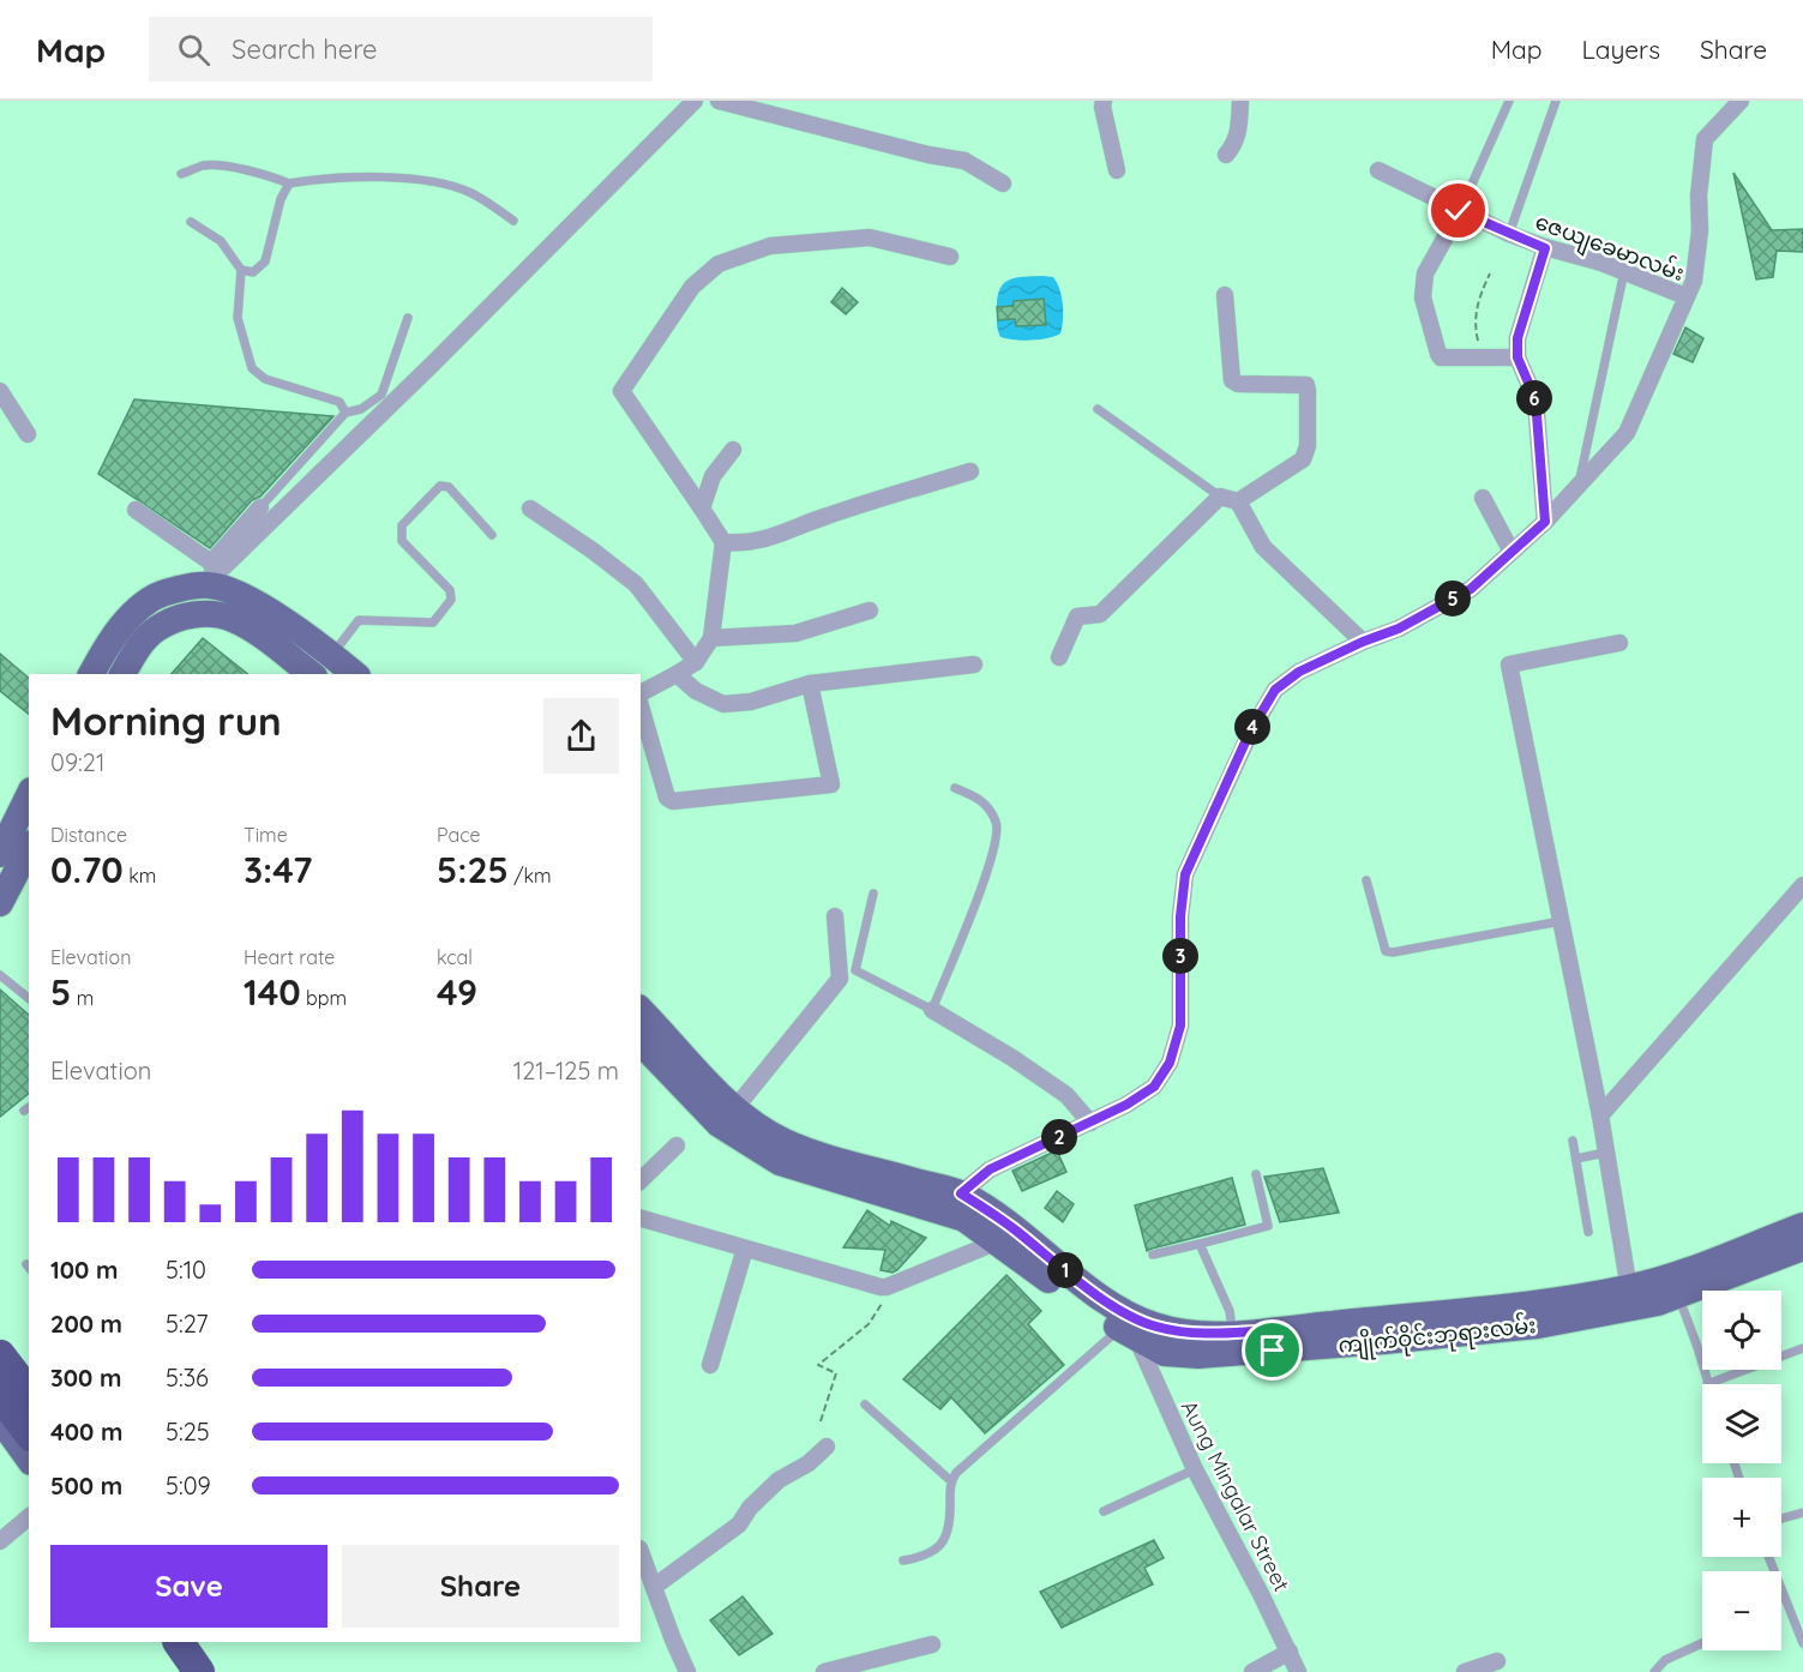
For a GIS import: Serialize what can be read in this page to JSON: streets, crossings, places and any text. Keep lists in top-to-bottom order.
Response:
{
  "streets": {
    "main road": ["ကျိုက်ဝိုင်းဘုရားလမ်း"],
    "street": ["ဇေယျခေမာလမ်း", "Aung Mingalar Street"]
  },
  "crossings": [
    ["ဇေယျခေမာလမ်း", "ကျိုက်ဝိုင်းဘုရားလမ်း"],
    ["ကျိုက်ဝိုင်းဘုရားလမ်း", "Aung Mingalar Street"]
  ],
  "page": {
    "header": "Map",
    "search": "Search here",
    "nav": ["Map", "Layers", "Share"],
    "pins": [
      "6",
      "5",
      "4",
      "3",
      "2",
      "1"
    ],
    "heading": ["Morning run", "09:21"],
    "stats": [
      ["Distance", "0.70 km"],
      ["Time", "3:47"],
      ["Pace", "5:25 /km"],
      ["Elevation", "5 m"],
      ["Heart rate", "140 bpm"],
      ["kcal", "49"]
    ],
    "chart": ["Elevation", "121–125 m"],
    "list": [
      {
        "name": "100 m",
        "note": "5:10"
      },
      {
        "name": "200 m",
        "note": "5:27"
      },
      {
        "name": "300 m",
        "note": "5:36"
      },
      {
        "name": "400 m",
        "note": "5:25"
      },
      {
        "name": "500 m",
        "note": "5:09"
      }
    ],
    "map_buttons": ["+", "−"],
    "buttons": ["Save", "Share"]
  }
}
